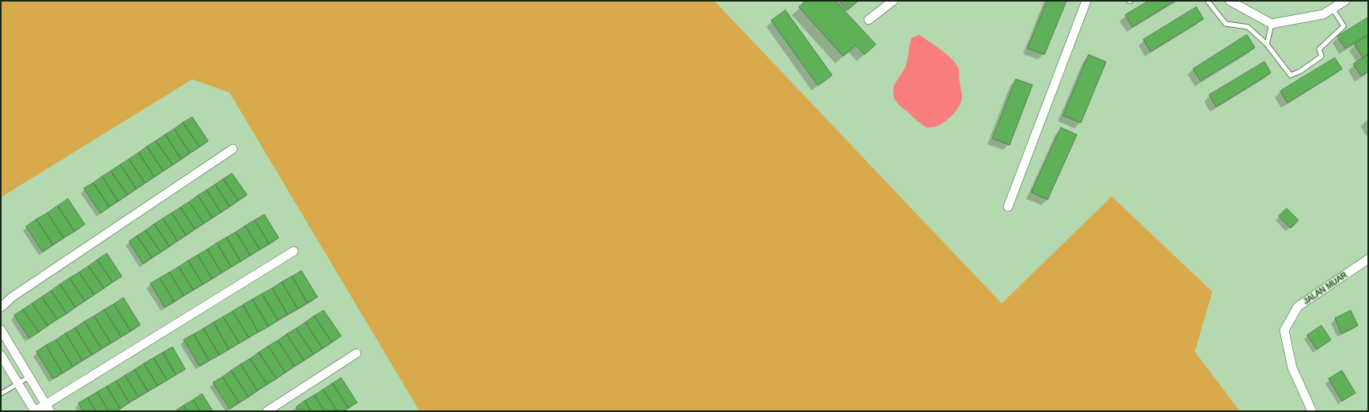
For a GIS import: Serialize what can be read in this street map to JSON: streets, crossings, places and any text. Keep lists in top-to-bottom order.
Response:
{
  "streets": {
    "street": ["JALAN MUAR"]
  }
}
